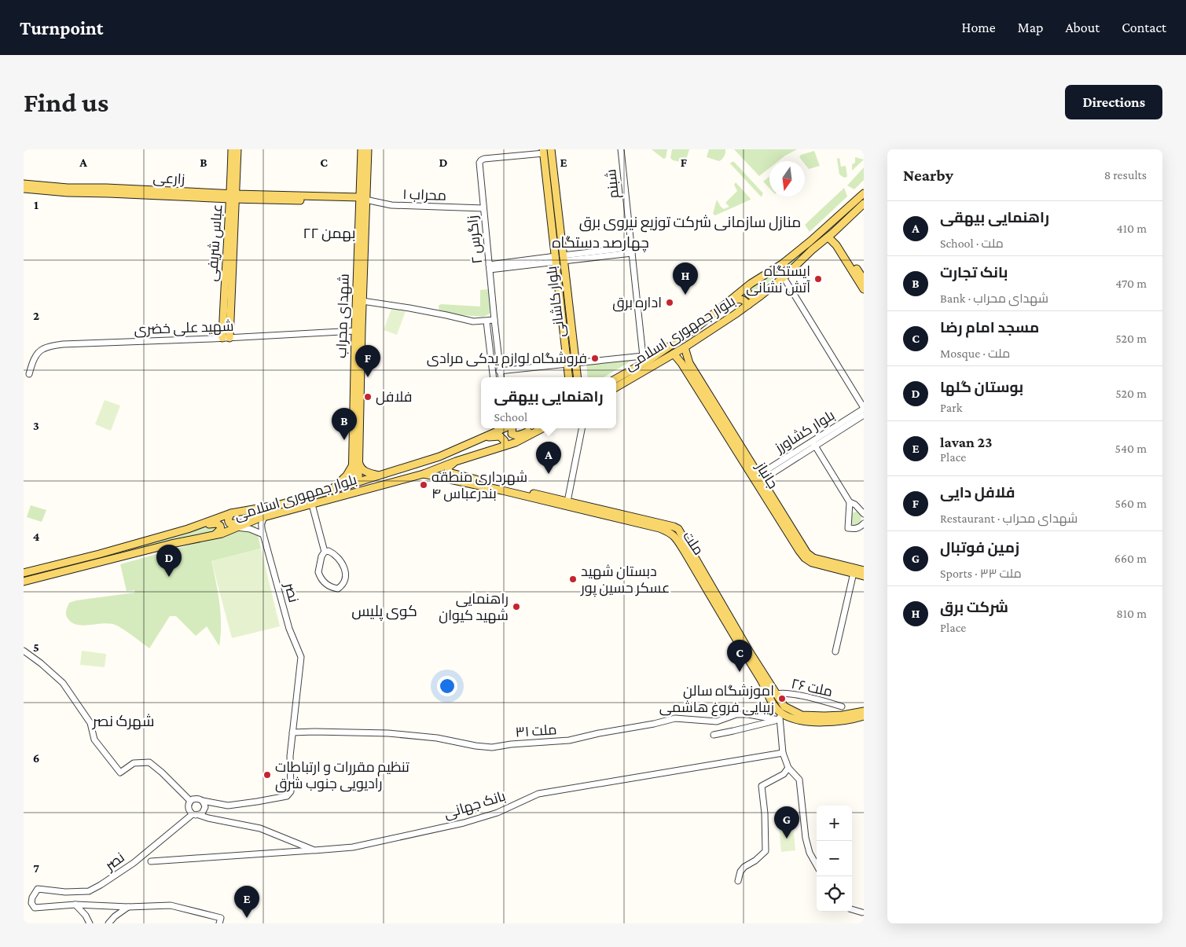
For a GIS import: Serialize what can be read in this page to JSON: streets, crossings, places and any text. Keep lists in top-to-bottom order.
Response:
{
  "streets": {
    "main road": [
      "زارعی",
      "عباس شریفی",
      "بلوار کاشانی",
      "شهدای محراب",
      "بلوار جمهوری اسلامی",
      "جانباز",
      "ملت"
    ],
    "street": [
      "شبنم",
      "محراب ۱",
      "زاگرس ۲",
      "شهید علی خضری",
      "بلوار کشاورز",
      "نصر",
      "ملت ۲۶",
      "ملت ۳۱",
      "بانک جهانی"
    ]
  },
  "crossings": [
    ["زارعی", "محراب ۱"],
    ["زارعی", "عباس شریفی"],
    ["زارعی", "شهدای محراب"],
    ["محراب ۱", "زاگرس ۲"],
    ["محراب ۱", "شهدای محراب"],
    ["زاگرس ۲", "بلوار کاشانی"],
    ["عباس شریفی", "شهید علی خضری"],
    ["شهدای محراب", "شهید علی خضری"],
    ["شهدای محراب", "بلوار جمهوری اسلامی"],
    ["بلوار جمهوری اسلامی", "جانباز"],
    ["بلوار جمهوری اسلامی", "ملت"],
    ["بلوار کشاورز", "جانباز"],
    ["ملت", "ملت ۲۶"],
    ["ملت", "ملت ۳۱"],
    ["نصر", "ملت ۳۱"],
    ["نصر", "بانک جهانی"]
  ],
  "districts": [
    "منازل سازمانی شرکت توزیع نیروی برق",
    "۲۲ بهمن",
    "چهارصد دستگاه",
    "کوی پلیس",
    "شهرک نصر"
  ],
  "places": [
    "ایستگاه آتش نشانی",
    "اداره برق",
    "فروشگاه لوازم یدکی مرادی",
    "فلافل",
    "شهرداری منطقه ۴ بندرعباس",
    "دبستان شهید عسکر حسین پور",
    "راهنمایی شهید کیوان",
    "اموزشگاه سالن زیبایی فروغ هاشمی",
    "تنظیم مقررات و ارتباطات رادیویی جنوب شرق"
  ],
  "north": "bottom",
  "page": {
    "header": "Turnpoint",
    "nav": [
      "Home",
      "Map",
      "About",
      "Contact"
    ],
    "buttons": "Directions",
    "title": "Find us",
    "heading": ["Nearby", "8 results"],
    "list": [
      {
        "mark": "A",
        "name": "راهنمایی بیهقی",
        "note": "School · ملت",
        "value": "410 m"
      },
      {
        "mark": "B",
        "name": "بانک تجارت",
        "note": "Bank · شهدای محراب",
        "value": "470 m"
      },
      {
        "mark": "C",
        "name": "مسجد امام رضا",
        "note": "Mosque · ملت",
        "value": "520 m"
      },
      {
        "mark": "D",
        "name": "بوستان گلها",
        "note": "Park",
        "value": "520 m"
      },
      {
        "mark": "E",
        "name": "lavan 23",
        "note": "Place",
        "value": "540 m"
      },
      {
        "mark": "F",
        "name": "فلافل دایی",
        "note": "Restaurant · شهدای محراب",
        "value": "560 m"
      },
      {
        "mark": "G",
        "name": "زمین فوتبال",
        "note": "Sports · ملت ۳۳",
        "value": "660 m"
      },
      {
        "mark": "H",
        "name": "شرکت برق",
        "note": "Place",
        "value": "810 m"
      }
    ],
    "pins": [
      "H",
      "F",
      "B",
      "A",
      "D",
      "C",
      "G",
      "E"
    ],
    "popup": ["راهنمایی بیهقی", "School"],
    "map_buttons": ["+", "−"]
  },
  "grid": {
    "columns": [
      "A",
      "B",
      "C",
      "D",
      "E",
      "F"
    ],
    "rows": [
      "1",
      "2",
      "3",
      "4",
      "5",
      "6",
      "7"
    ]
  }
}
